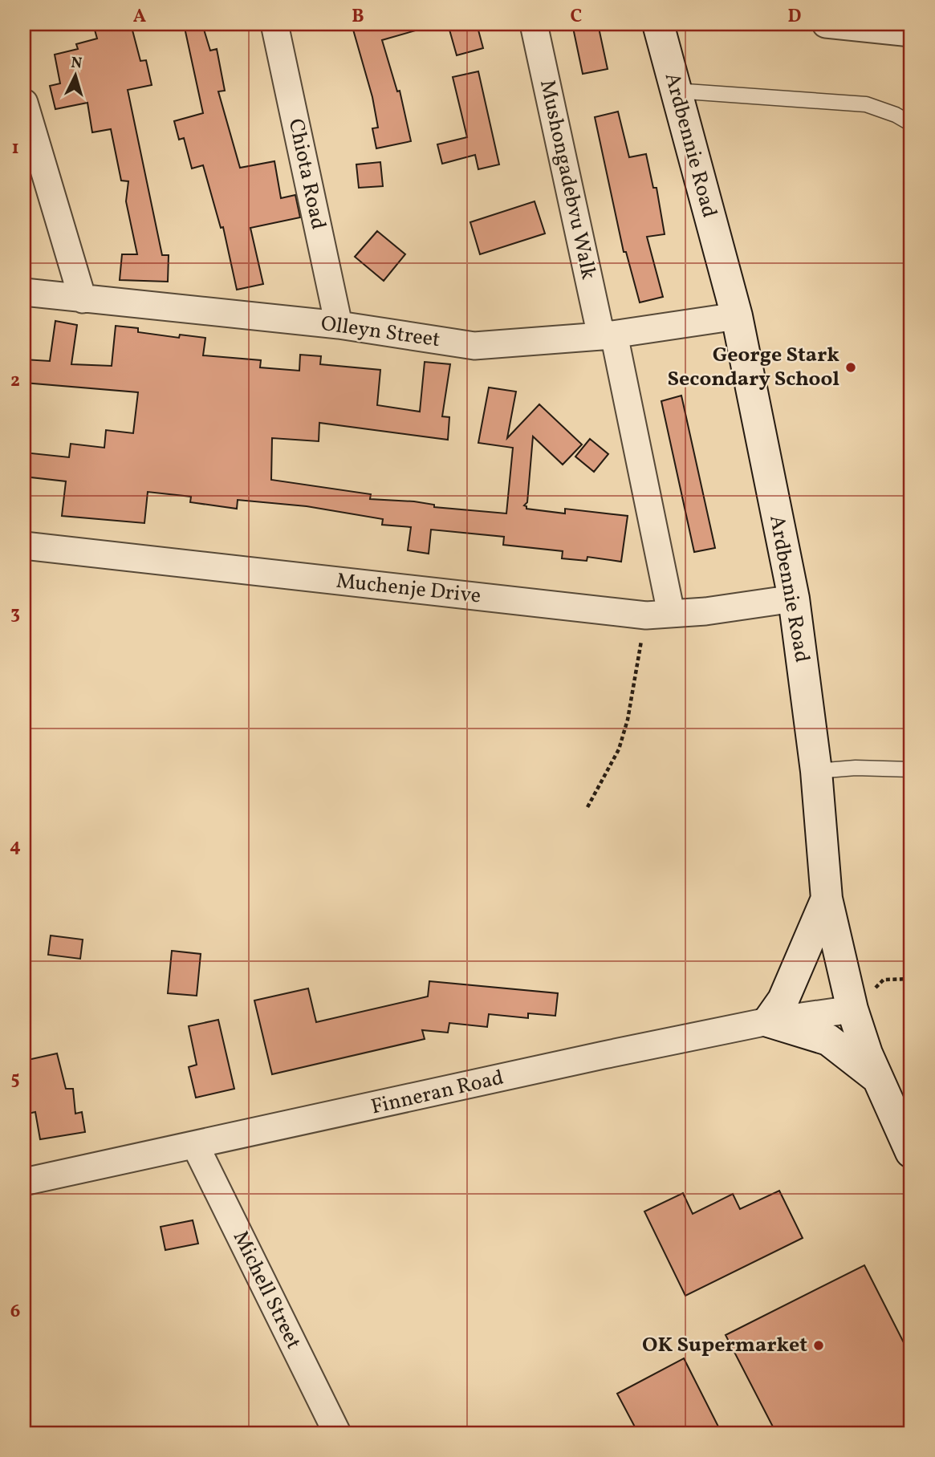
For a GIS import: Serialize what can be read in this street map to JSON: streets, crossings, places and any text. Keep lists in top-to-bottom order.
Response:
{
  "streets": {
    "main road": ["Ardbennie Road"],
    "street": [
      "Chiota Road",
      "Mushongadebvu Walk",
      "Olleyn Street",
      "Muchenje Drive",
      "Finneran Road",
      "Michell Street"
    ]
  },
  "crossings": [
    ["Ardbennie Road", "Olleyn Street"],
    ["Ardbennie Road", "Muchenje Drive"],
    ["Ardbennie Road", "Finneran Road"],
    ["Chiota Road", "Olleyn Street"],
    ["Mushongadebvu Walk", "Olleyn Street"],
    ["Mushongadebvu Walk", "Muchenje Drive"],
    ["Finneran Road", "Michell Street"]
  ],
  "places": ["George Stark Secondary School", "OK Supermarket"],
  "north": "top",
  "grid": {
    "columns": [
      "A",
      "B",
      "C",
      "D"
    ],
    "rows": [
      "1",
      "2",
      "3",
      "4",
      "5",
      "6"
    ]
  }
}
